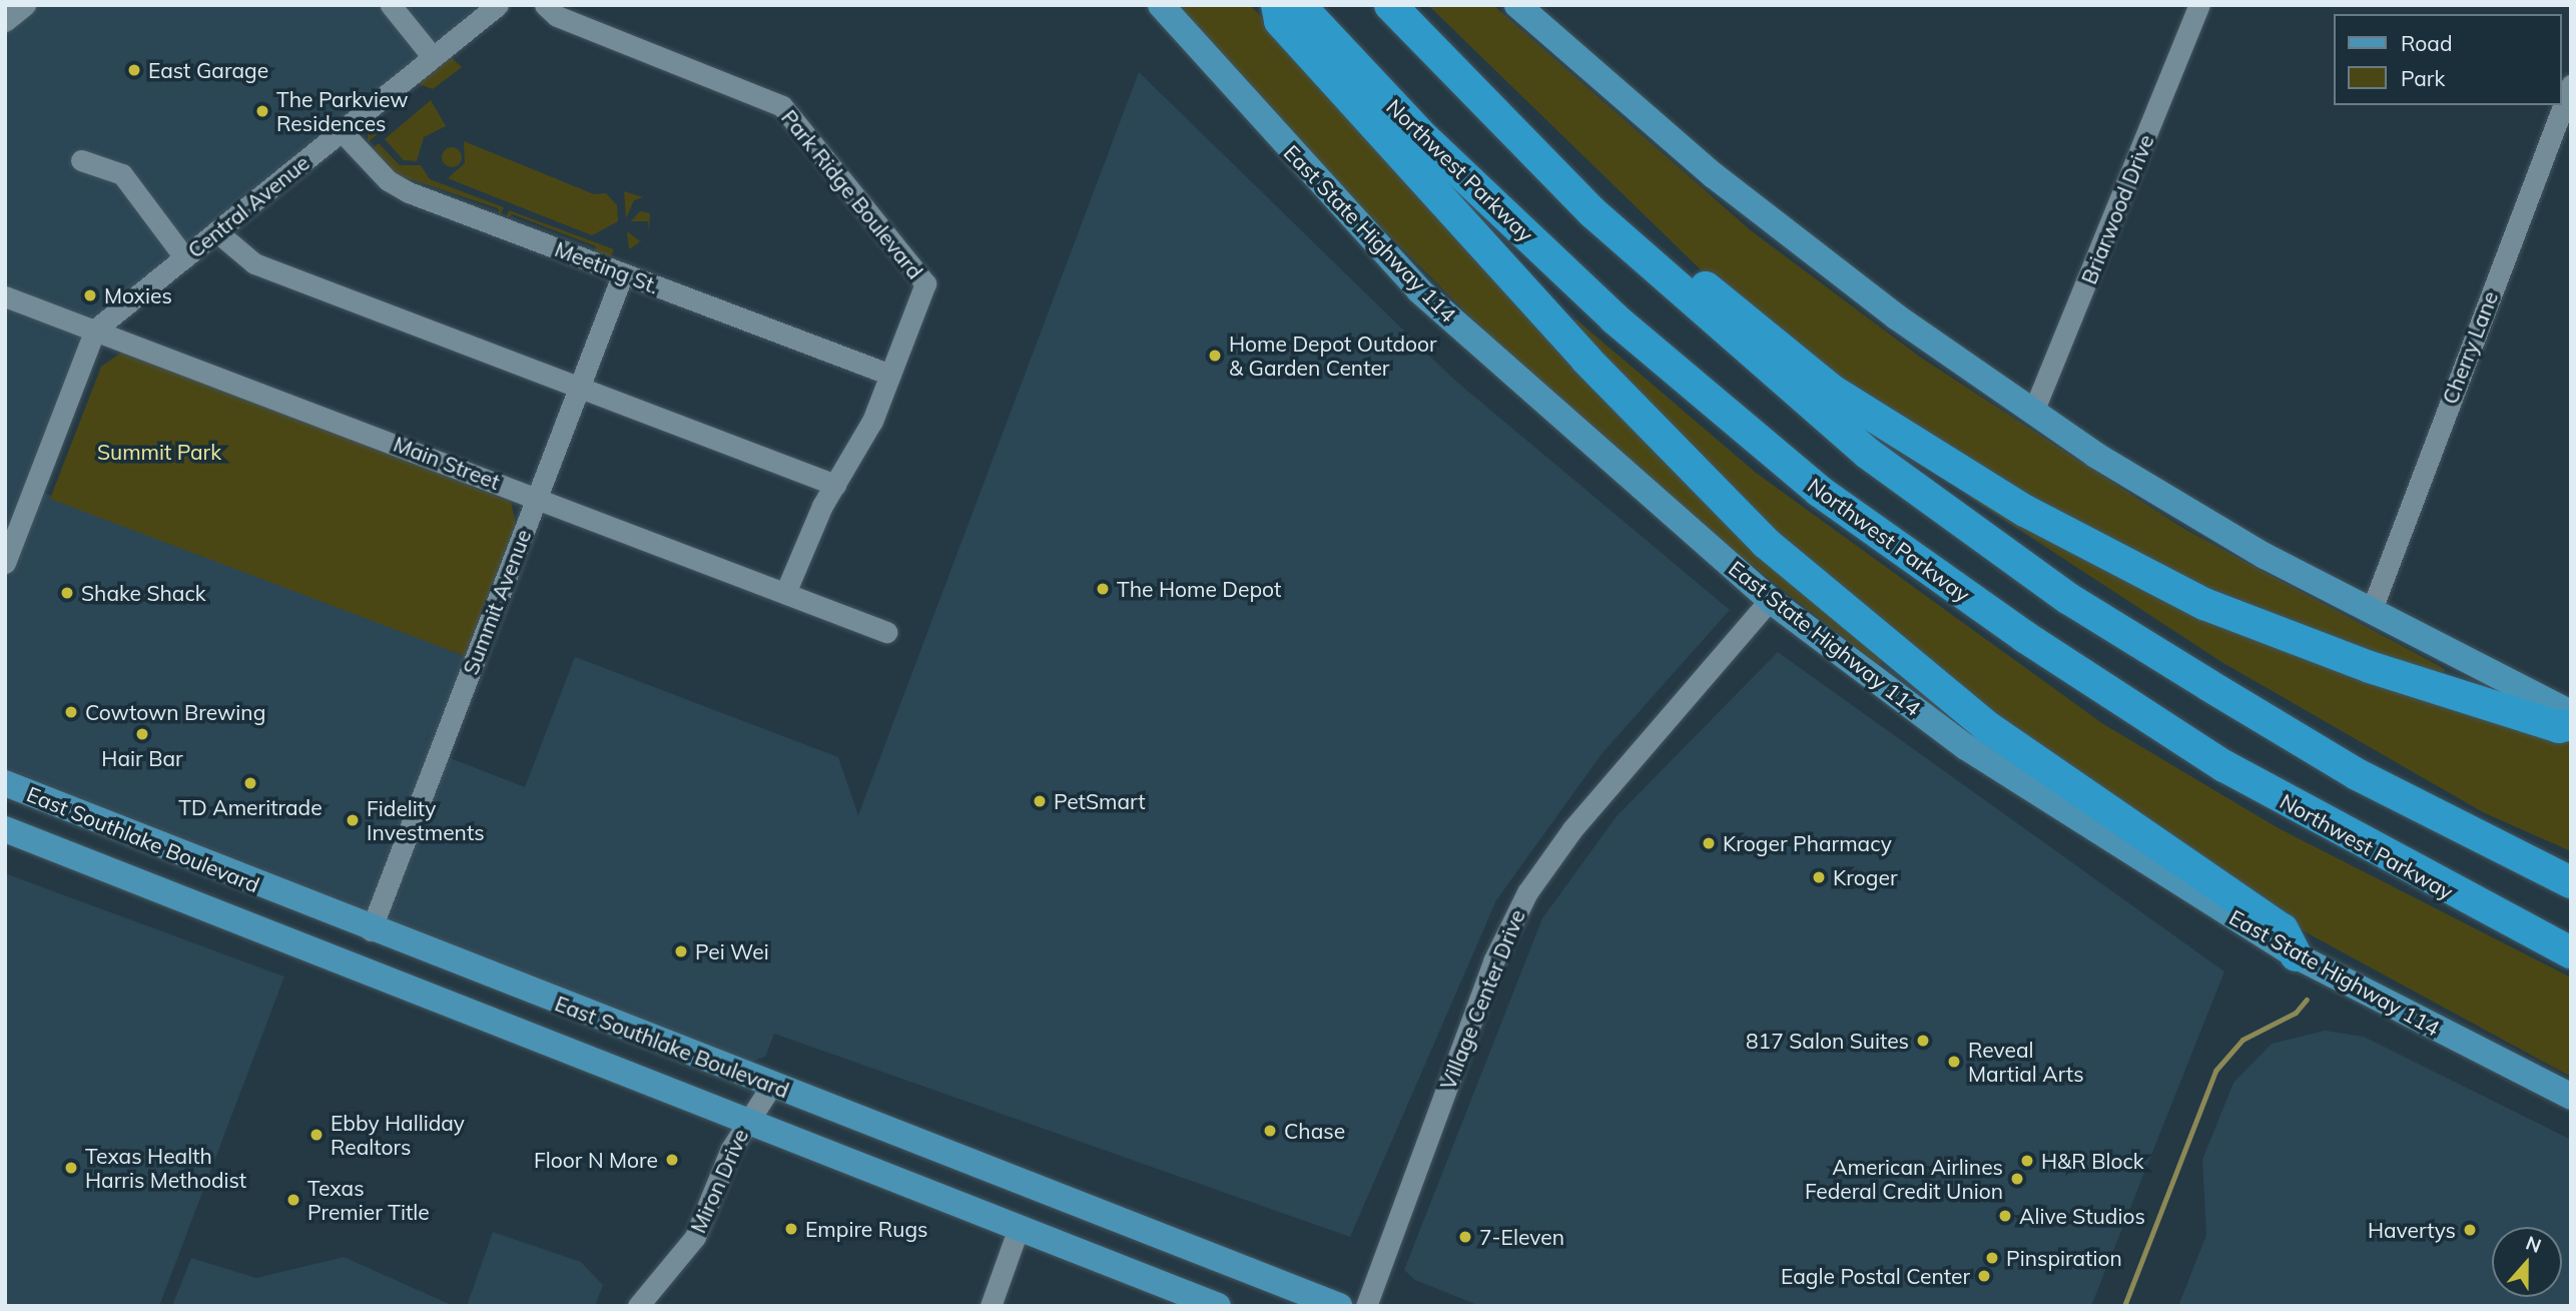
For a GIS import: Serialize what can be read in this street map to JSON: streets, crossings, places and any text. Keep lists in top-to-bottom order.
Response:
{
  "streets": {
    "highway": ["Northwest Parkway"],
    "main road": ["East State Highway 114", "East Southlake Boulevard"],
    "street": [
      "Park Ridge Boulevard",
      "Central Avenue",
      "Briarwood Drive",
      "Meeting St.",
      "Cherry Lane",
      "Main Street",
      "Summit Avenue",
      "Village Center Drive",
      "Miron Drive"
    ]
  },
  "crossings": [
    ["Park Ridge Boulevard", "Meeting St."],
    ["Park Ridge Boulevard", "Main Street"],
    ["Central Avenue", "Meeting St."],
    ["Central Avenue", "Main Street"],
    ["East State Highway 114", "Village Center Drive"],
    ["Meeting St.", "Summit Avenue"],
    ["Main Street", "Summit Avenue"],
    ["Summit Avenue", "East Southlake Boulevard"],
    ["East Southlake Boulevard", "Miron Drive"]
  ],
  "parks": ["Summit Park"],
  "places": [
    "East Garage",
    "The Parkview Residences",
    "Moxies",
    "Home Depot Outdoor & Garden Center",
    "The Home Depot",
    "Shake Shack",
    "Cowtown Brewing",
    "Hair Bar",
    "TD Ameritrade",
    "PetSmart",
    "Fidelity Investments",
    "Kroger Pharmacy",
    "Kroger",
    "Pei Wei",
    "817 Salon Suites",
    "Reveal Martial Arts",
    "Chase",
    "Ebby Halliday Realtors",
    "Floor N More",
    "H&R Block",
    "Texas Health Harris Methodist",
    "American Airlines Federal Credit Union",
    "Texas Premier Title",
    "Alive Studios",
    "Empire Rugs",
    "Havertys",
    "7-Eleven",
    "Pinspiration",
    "Eagle Postal Center"
  ],
  "legend": ["Road", "Park"],
  "north": "top"
}
